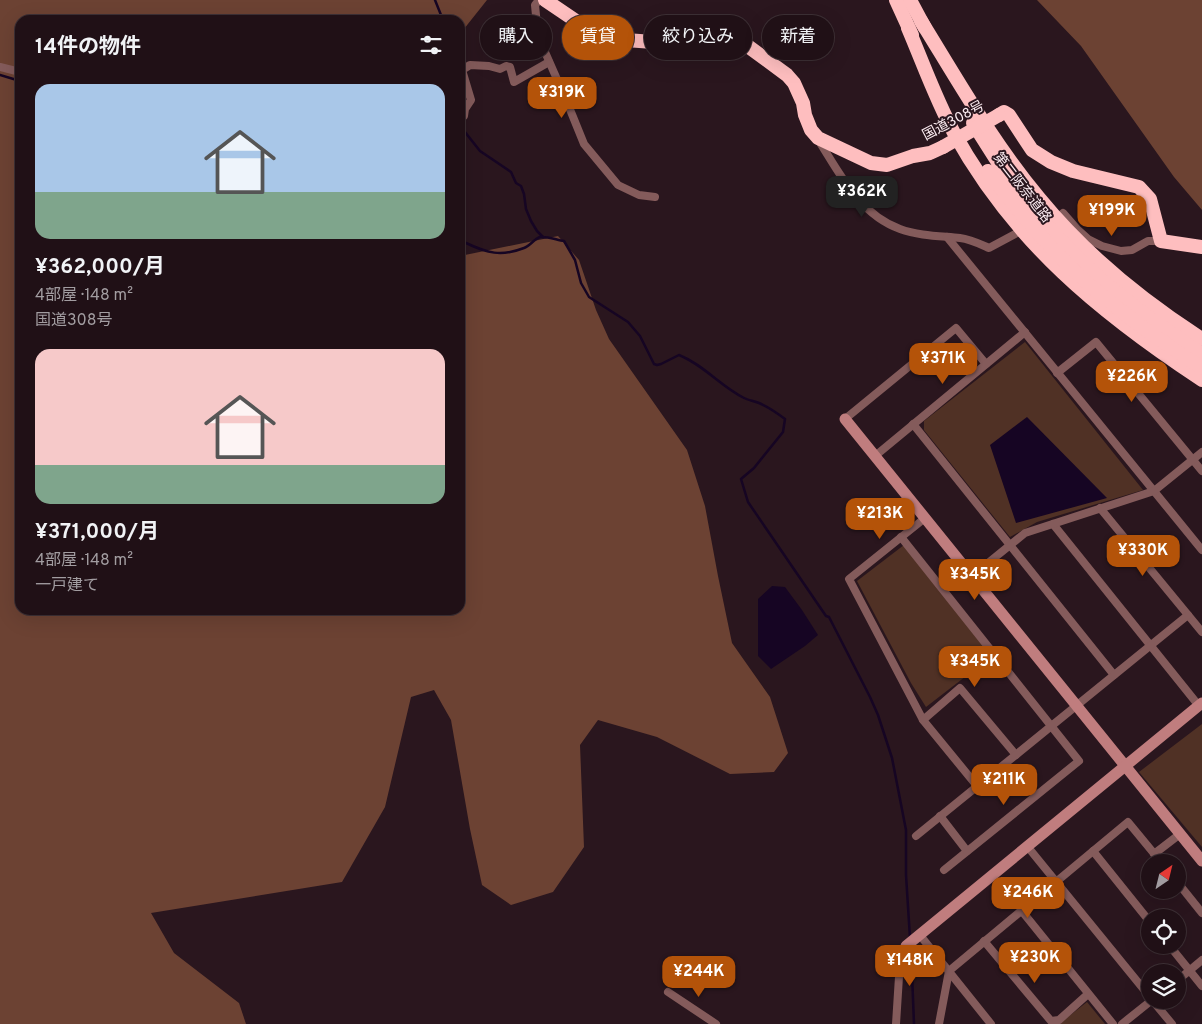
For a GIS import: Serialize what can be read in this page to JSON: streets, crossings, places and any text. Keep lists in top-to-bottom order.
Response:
{
  "streets": {
    "highway": ["国道308号", "第二阪奈道路"]
  },
  "north": "top right",
  "page": {
    "chip": [
      "購入",
      "賃貸",
      "絞り込み",
      "新着"
    ],
    "heading": "14件の物件",
    "list": [
      {
        "name": "¥362,000/月",
        "note": "4部屋 · 148 m² · 国道308号"
      },
      {
        "name": "¥371,000/月",
        "note": "4部屋 · 148 m² · 一戸建て"
      }
    ],
    "price": [
      "¥319K",
      "¥362K",
      "¥199K",
      "¥371K",
      "¥226K",
      "¥213K",
      "¥330K",
      "¥345K",
      "¥345K",
      "¥211K",
      "¥246K",
      "¥230K",
      "¥148K",
      "¥244K"
    ]
  }
}
